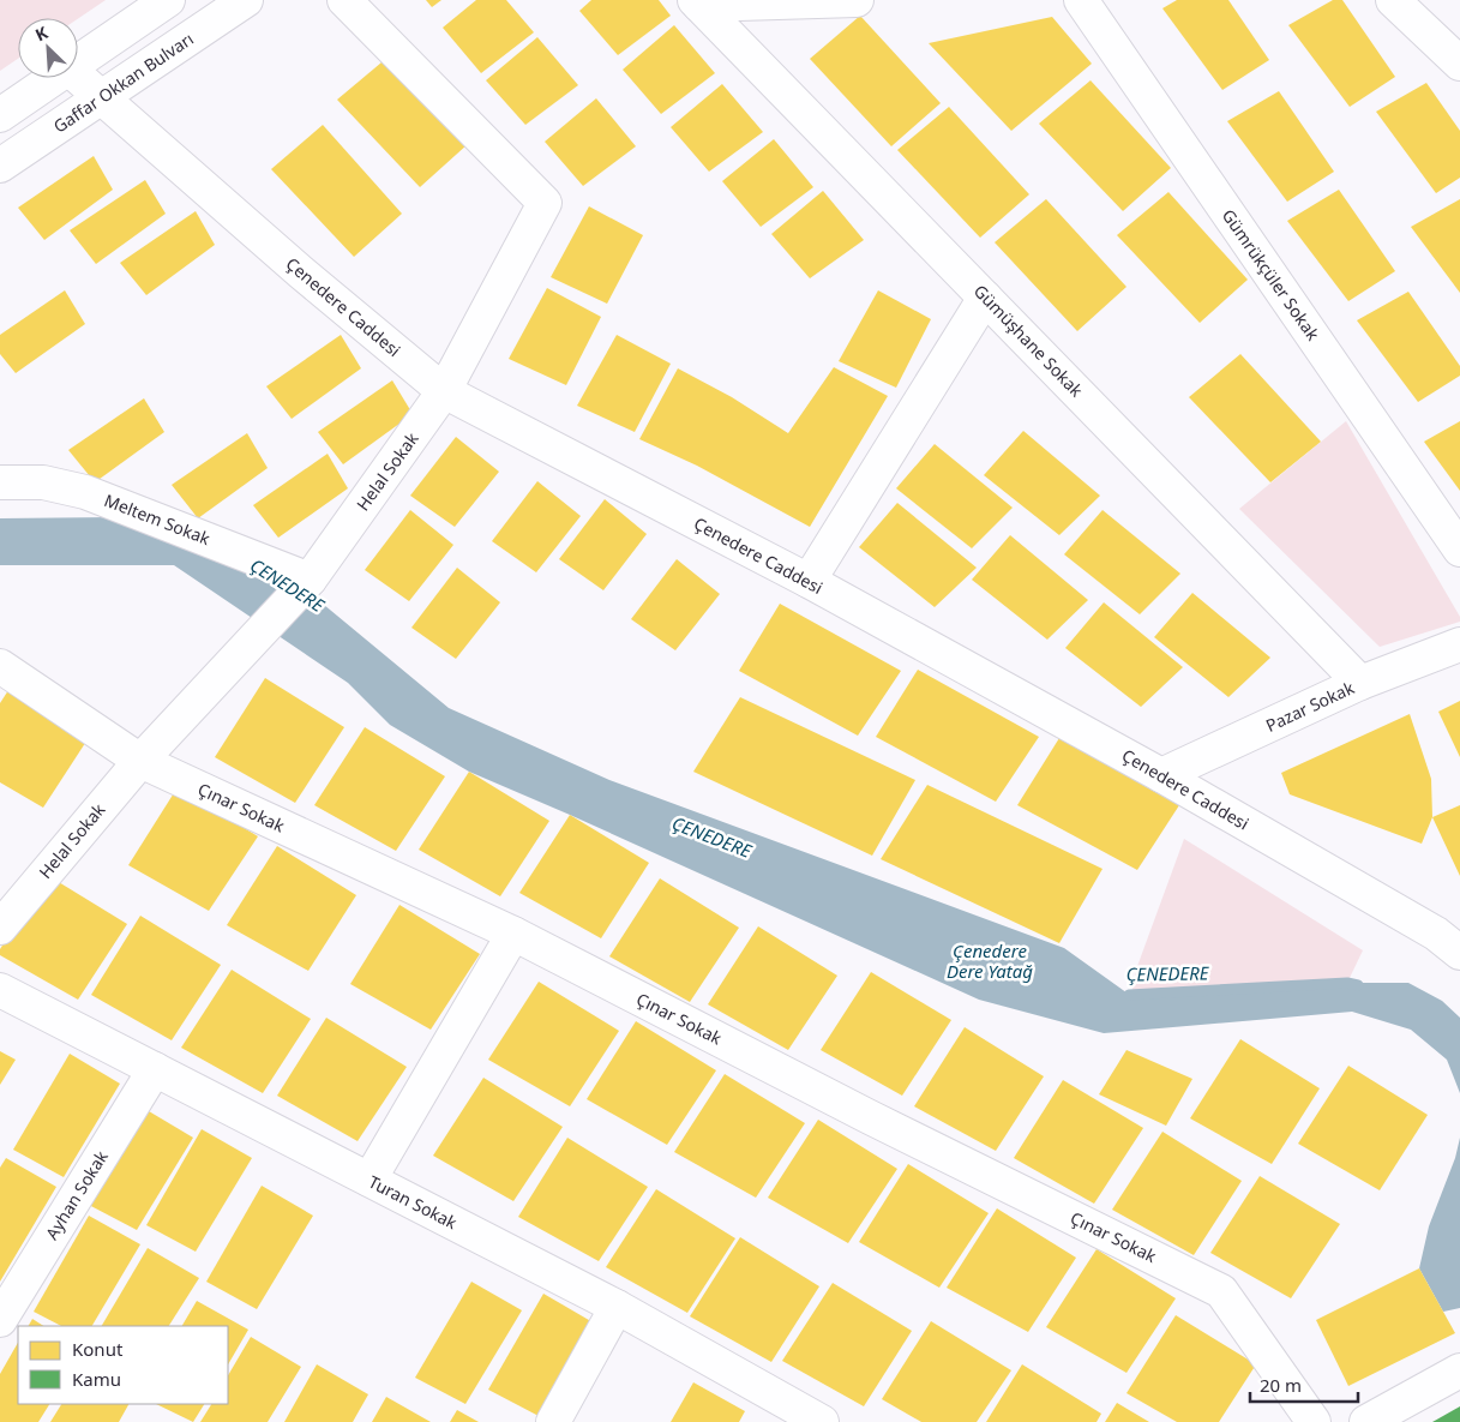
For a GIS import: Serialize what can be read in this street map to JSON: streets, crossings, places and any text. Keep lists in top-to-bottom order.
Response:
{
  "streets": {
    "street": [
      "Gaffar Okkan Bulvarı",
      "Gümrükçüler Sokak",
      "Çenedere Caddesi",
      "Gümüşhane Sokak",
      "Helal Sokak",
      "Meltem Sokak",
      "Pazar Sokak",
      "Çınar Sokak",
      "Ayhan Sokak",
      "Turan Sokak"
    ]
  },
  "crossings": [
    ["Gaffar Okkan Bulvarı", "Çenedere Caddesi"],
    ["Çenedere Caddesi", "Helal Sokak"],
    ["Çenedere Caddesi", "Pazar Sokak"],
    ["Gümüşhane Sokak", "Pazar Sokak"],
    ["Helal Sokak", "Meltem Sokak"],
    ["Helal Sokak", "Çınar Sokak"],
    ["Ayhan Sokak", "Turan Sokak"]
  ],
  "water": ["ÇENEDERE", "Çenedere Dere Yatağ"],
  "legend": ["Konut", "Kamu"],
  "scale_bar": "20 m",
  "north": "top left"
}
